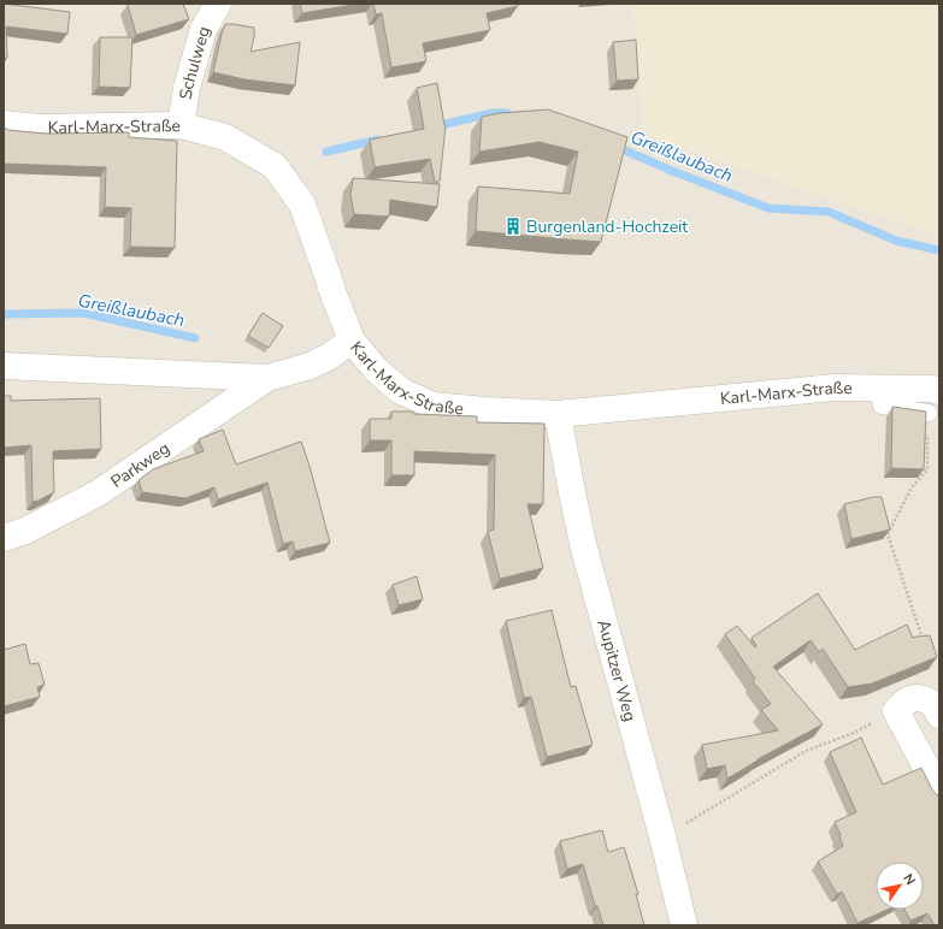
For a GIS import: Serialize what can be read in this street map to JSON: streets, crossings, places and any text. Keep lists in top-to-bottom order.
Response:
{
  "streets": {
    "street": [
      "Schulweg",
      "Karl-Marx-Straße",
      "Parkweg",
      "Aupitzer Weg"
    ]
  },
  "crossings": [
    ["Schulweg", "Karl-Marx-Straße"],
    ["Karl-Marx-Straße", "Parkweg"],
    ["Karl-Marx-Straße", "Aupitzer Weg"]
  ],
  "water": ["Greißlaubach"],
  "places": {
    "building": ["Burgenland-Hochzeit"]
  },
  "north": "top right"
}
